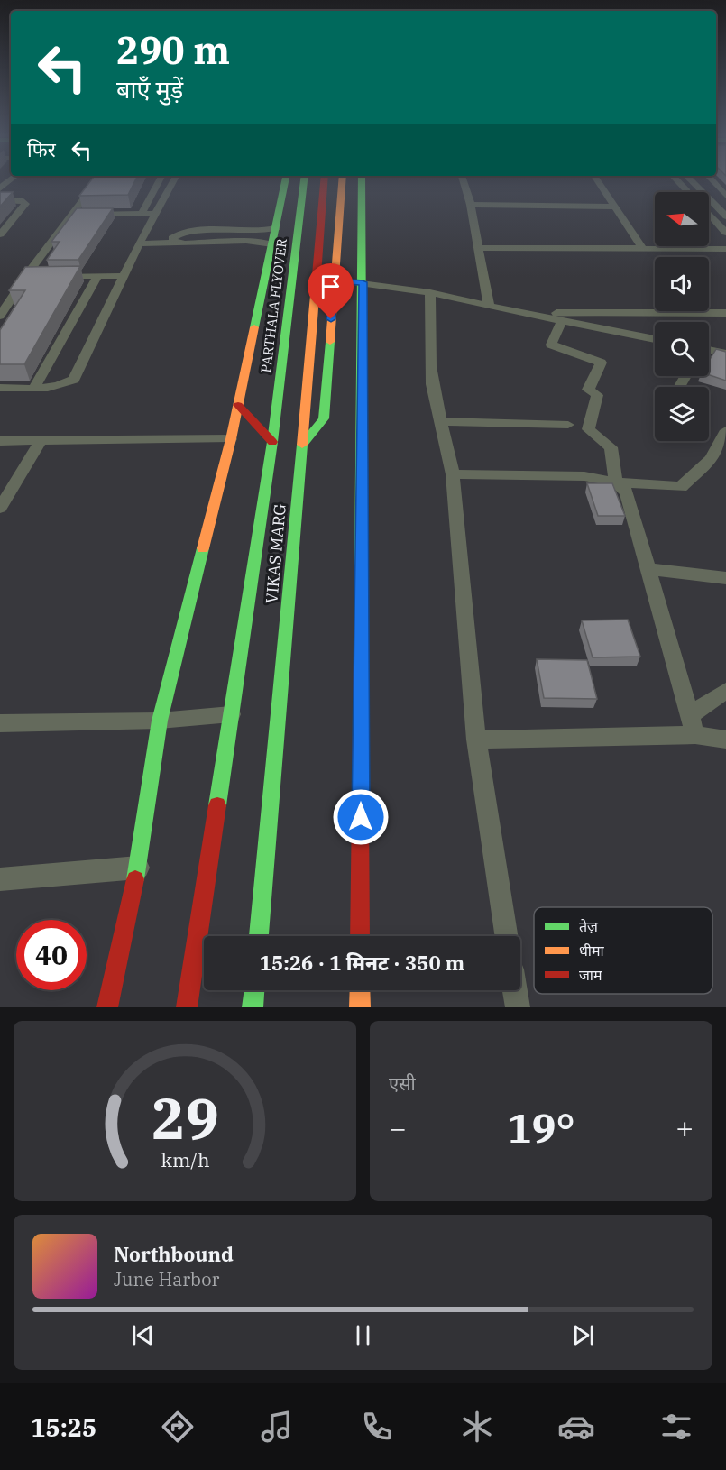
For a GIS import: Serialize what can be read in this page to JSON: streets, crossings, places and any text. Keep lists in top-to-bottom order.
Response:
{
  "streets": {
    "main road": ["PARTHALA FLYOVER", "VIKAS MARG"]
  },
  "crossings": [
    ["PARTHALA FLYOVER", "VIKAS MARG"]
  ],
  "legend": ["तेज़", "धीमा", "जाम"],
  "north": "left",
  "page": {
    "turn": ["290 m", "बाएँ मुड़ें"],
    "then": "फिर",
    "limit": "40",
    "trip": "15:26 · 1 मिनट · 350 m",
    "tile": "एसी",
    "heat": ["−", "19°", "+"],
    "song": ["Northbound", "June Harbor"],
    "tabs": "15:25",
    "gauge": ["29", "km/h"]
  }
}
